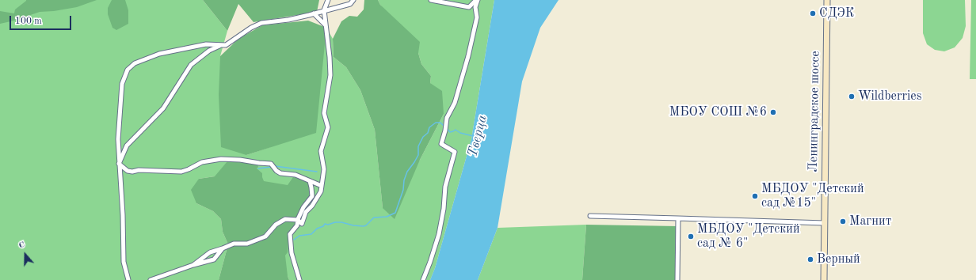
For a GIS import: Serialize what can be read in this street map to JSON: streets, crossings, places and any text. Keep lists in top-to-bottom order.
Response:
{
  "streets": {
    "main road": ["Ленинградское шоссе"]
  },
  "water": ["Тверца"],
  "places": [
    "СДЭК",
    "Wildberries",
    "МБОУ СОШ №6",
    "МБДОУ \"Детский сад №15\"",
    "Магнит",
    "МБДОУ \"Детский сад № 6\"",
    "Верный"
  ],
  "scale_bar": "100 m",
  "north": "top"
}
